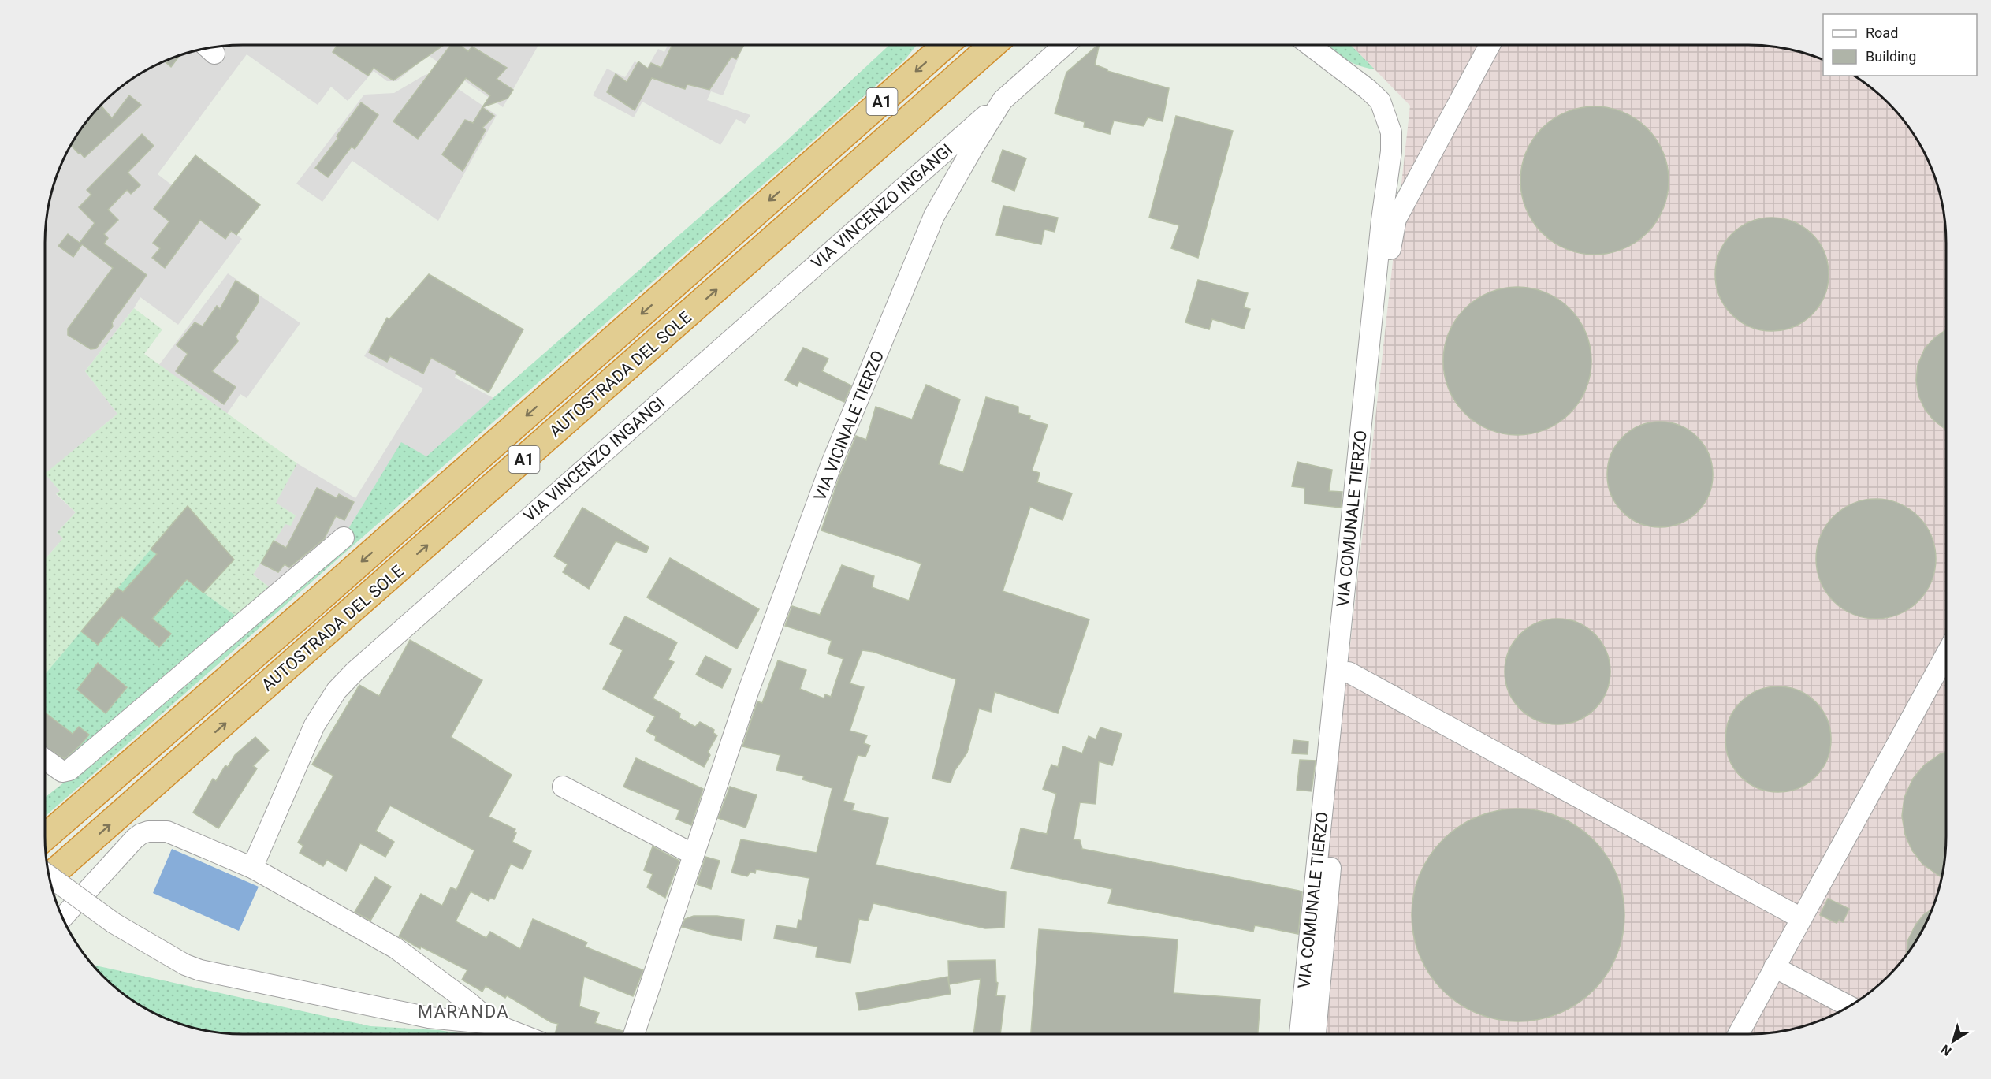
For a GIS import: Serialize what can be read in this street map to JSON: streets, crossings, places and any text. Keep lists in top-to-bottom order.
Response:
{
  "streets": {
    "highway": ["A1", "AUTOSTRADA DEL SOLE"],
    "street": ["VIA VINCENZO INGANGI", "VIA VICINALE TIERZO", "VIA COMUNALE TIERZO"]
  },
  "crossings": [
    ["VIA VINCENZO INGANGI", "VIA VICINALE TIERZO"]
  ],
  "districts": ["MARANDA"],
  "legend": ["Road", "Building"],
  "north": "bottom left"
}
